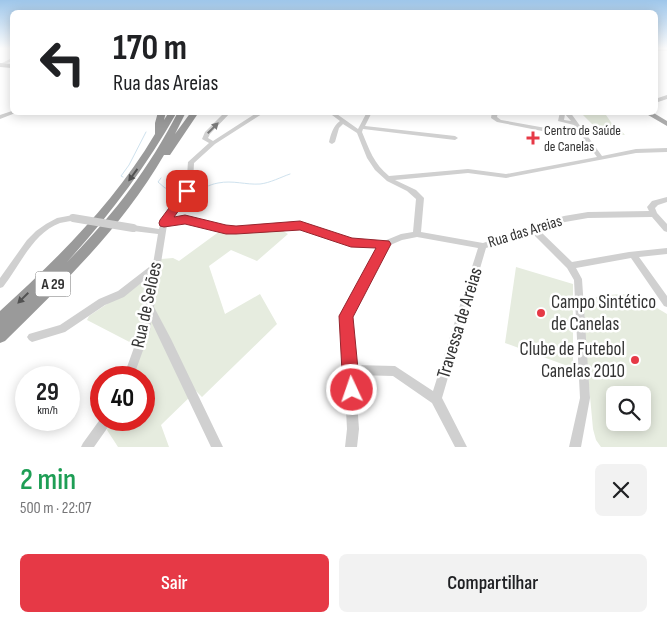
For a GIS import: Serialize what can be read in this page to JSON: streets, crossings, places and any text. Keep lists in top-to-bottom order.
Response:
{
  "streets": {
    "highway": ["A 29"],
    "street": ["Rua das Areias", "Rua de Selões", "Travessa de Areias"]
  },
  "crossings": [
    ["Rua das Areias", "Rua de Selões"],
    ["Rua das Areias", "Travessa de Areias"]
  ],
  "places": {
    "health": ["Centro de Saúde de Canelas"],
    "other": ["Campo Sintético de Canelas", "Clube de Futebol Canelas 2010"]
  },
  "page": {
    "turn": ["170 m", "Rua das Areias"],
    "speed": "29 km/h",
    "limit": "40",
    "heading": ["2 min", "500 m · 22:07"],
    "buttons": ["Sair", "Compartilhar"]
  }
}
